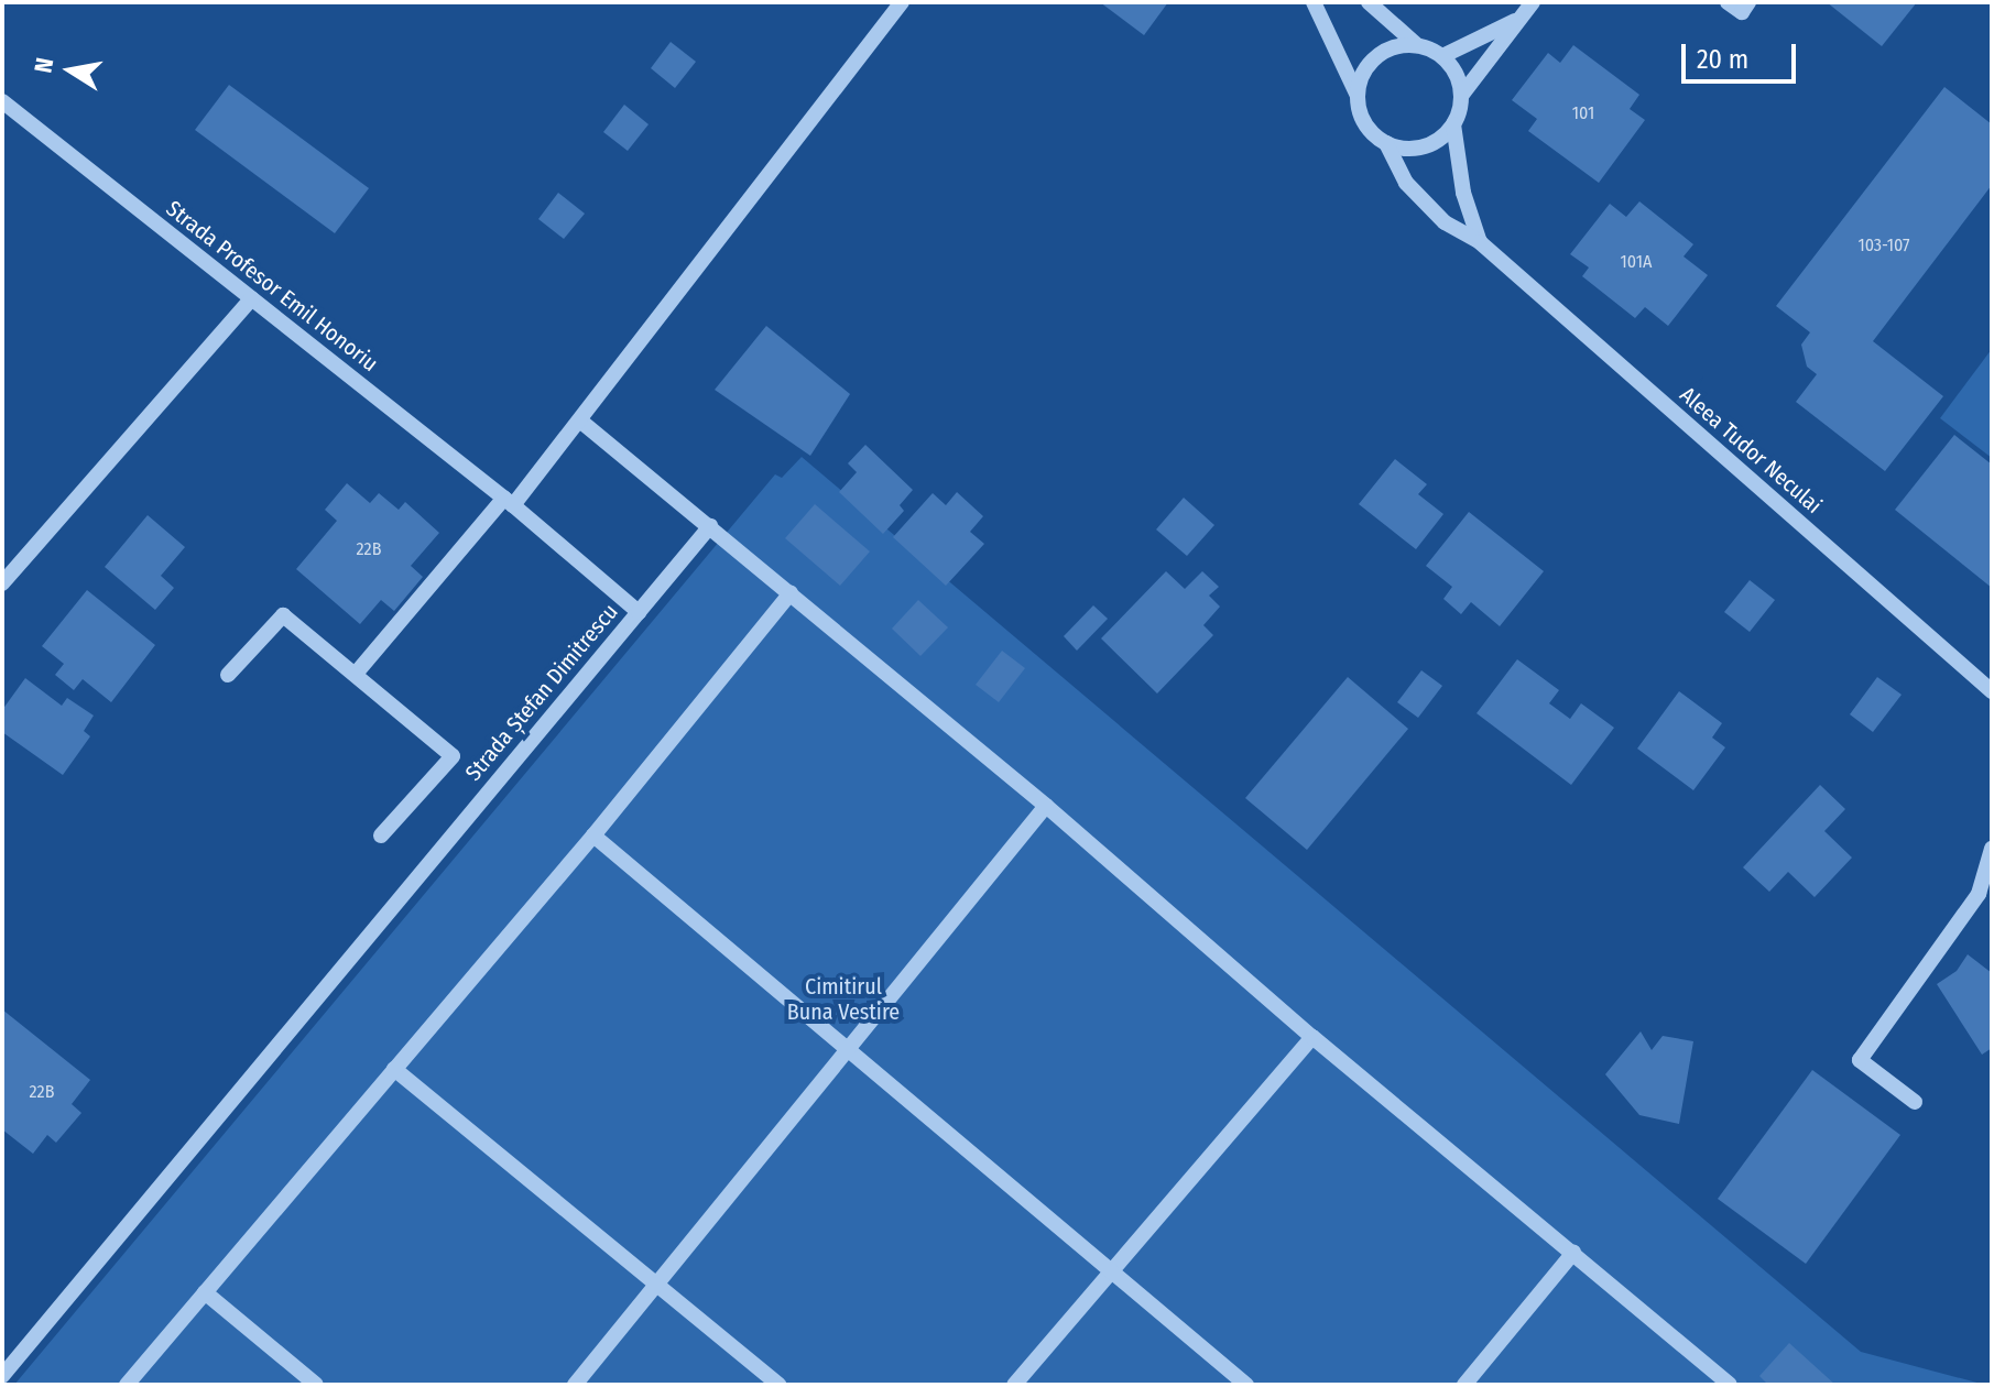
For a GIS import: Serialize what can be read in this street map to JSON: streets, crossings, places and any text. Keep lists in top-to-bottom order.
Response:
{
  "streets": {
    "street": ["Strada Profesor Emil Honoriu", "Aleea Tudor Neculai", "Strada Ștefan Dimitrescu"]
  },
  "crossings": [
    ["Strada Profesor Emil Honoriu", "Strada Ștefan Dimitrescu"]
  ],
  "parks": ["Cimitirul Buna Vestire"],
  "house_numbers": [
    "101",
    "103-107",
    "101A",
    "22B",
    "22B"
  ],
  "scale_bar": "20 m",
  "north": "left"
}
